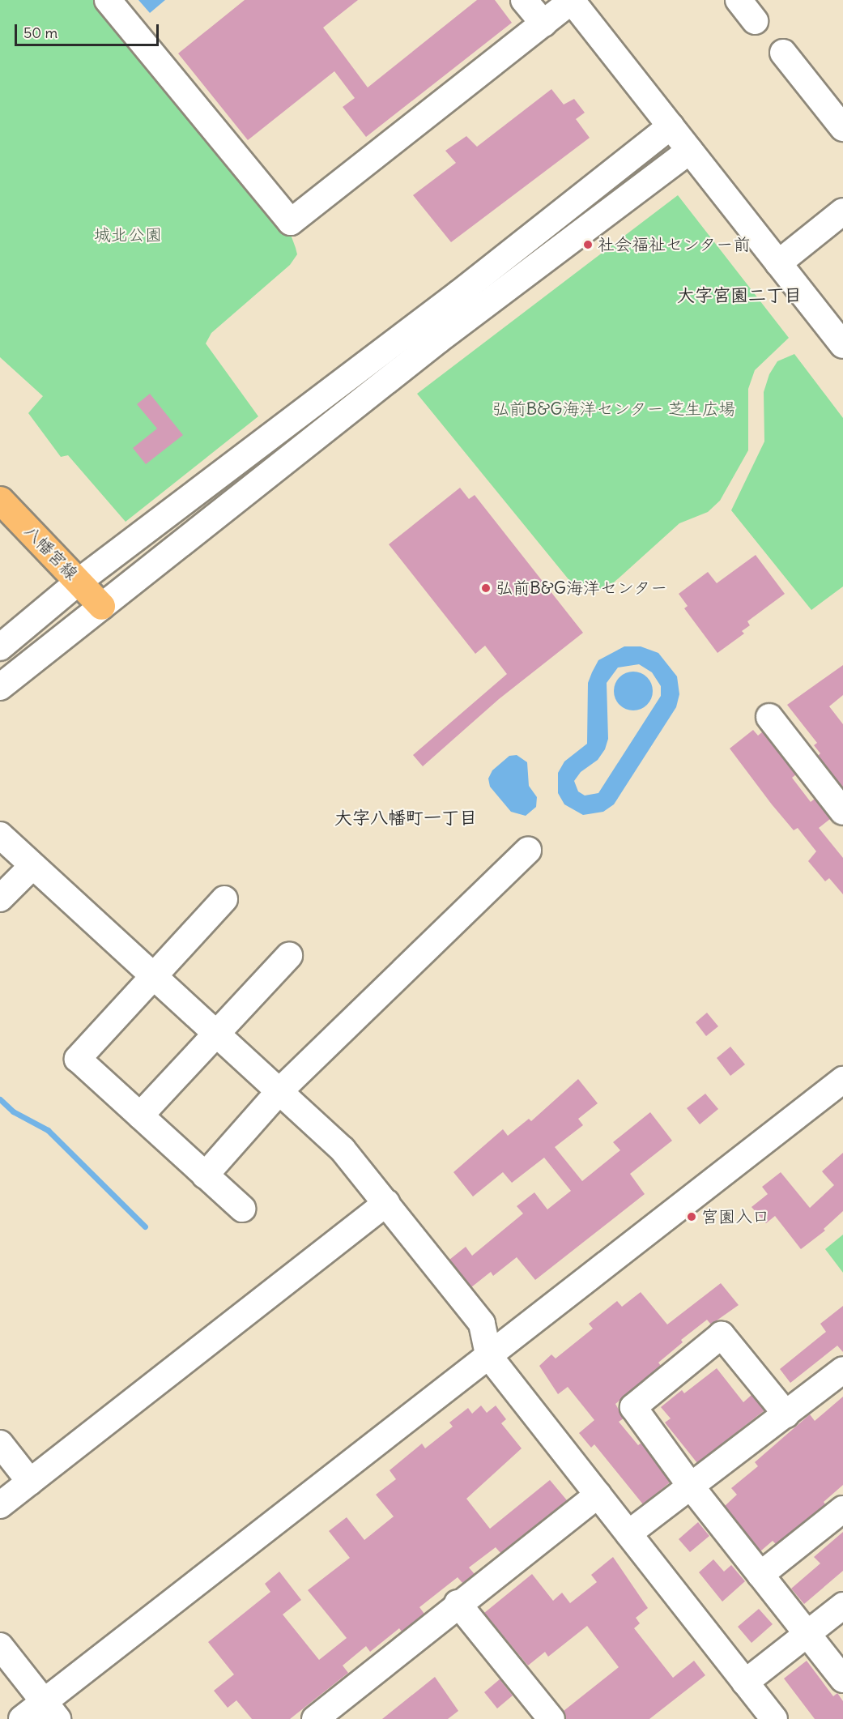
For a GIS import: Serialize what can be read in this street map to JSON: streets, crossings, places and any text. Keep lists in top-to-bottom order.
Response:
{
  "streets": {
    "main road": ["八幡宮線"]
  },
  "districts": ["大字宮園二丁目", "大字八幡町一丁目"],
  "parks": ["城北公園", "弘前B&G海洋センター 芝生広場"],
  "places": ["社会福祉センター前", "弘前B&G海洋センター", "宮園入口"],
  "scale_bar": "50 m"
}
